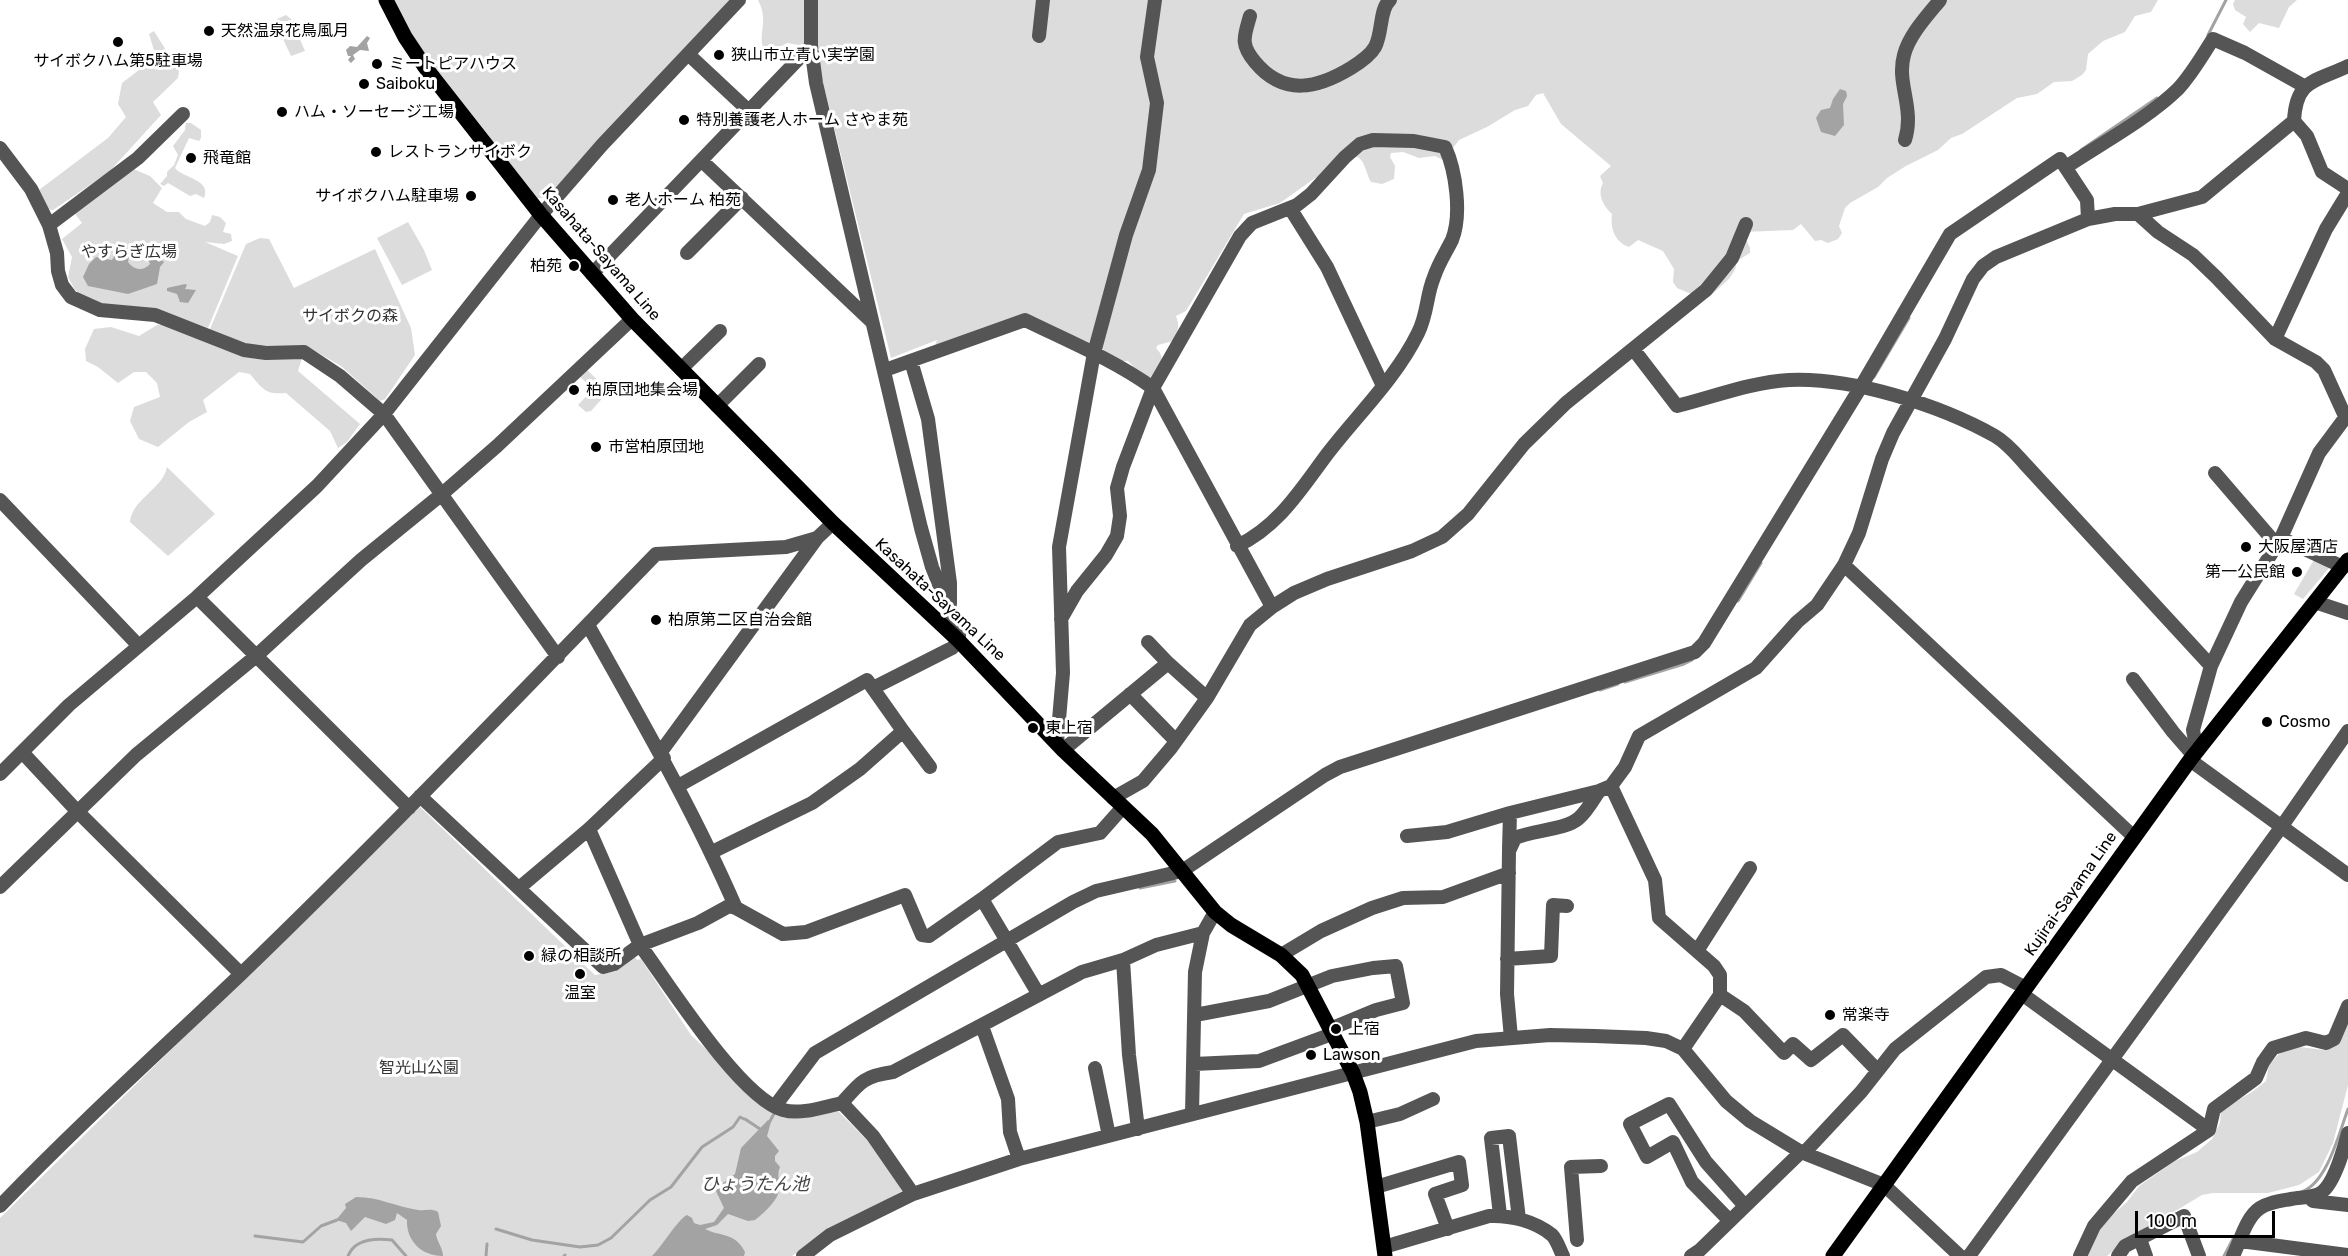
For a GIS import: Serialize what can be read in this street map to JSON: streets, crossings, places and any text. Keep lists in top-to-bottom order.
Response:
{
  "streets": {
    "main road": ["Kasahata-Sayama Line", "Kujirai-Sayama Line"]
  },
  "water": ["ひょうたん池"],
  "parks": ["やすらぎ広場", "サイボクの森", "智光山公園"],
  "places": [
    "天然温泉花鳥風月",
    "サイボクハム第5駐車場",
    "狭山市立青い実学園",
    "ミートピアハウス",
    "Saiboku",
    "ハム・ソーセージ工場",
    "特別養護老人ホーム さやま苑",
    "レストランサイボク",
    "飛竜館",
    "サイボクハム駐車場",
    "老人ホーム 柏苑",
    "柏苑",
    "柏原団地集会場",
    "市営柏原団地",
    "大阪屋酒店",
    "第一公民館",
    "柏原第二区自治会館",
    "Cosmo",
    "東上宿",
    "緑の相談所",
    "温室",
    "常楽寺",
    "上宿",
    "Lawson"
  ],
  "scale_bar": "100 m"
}
